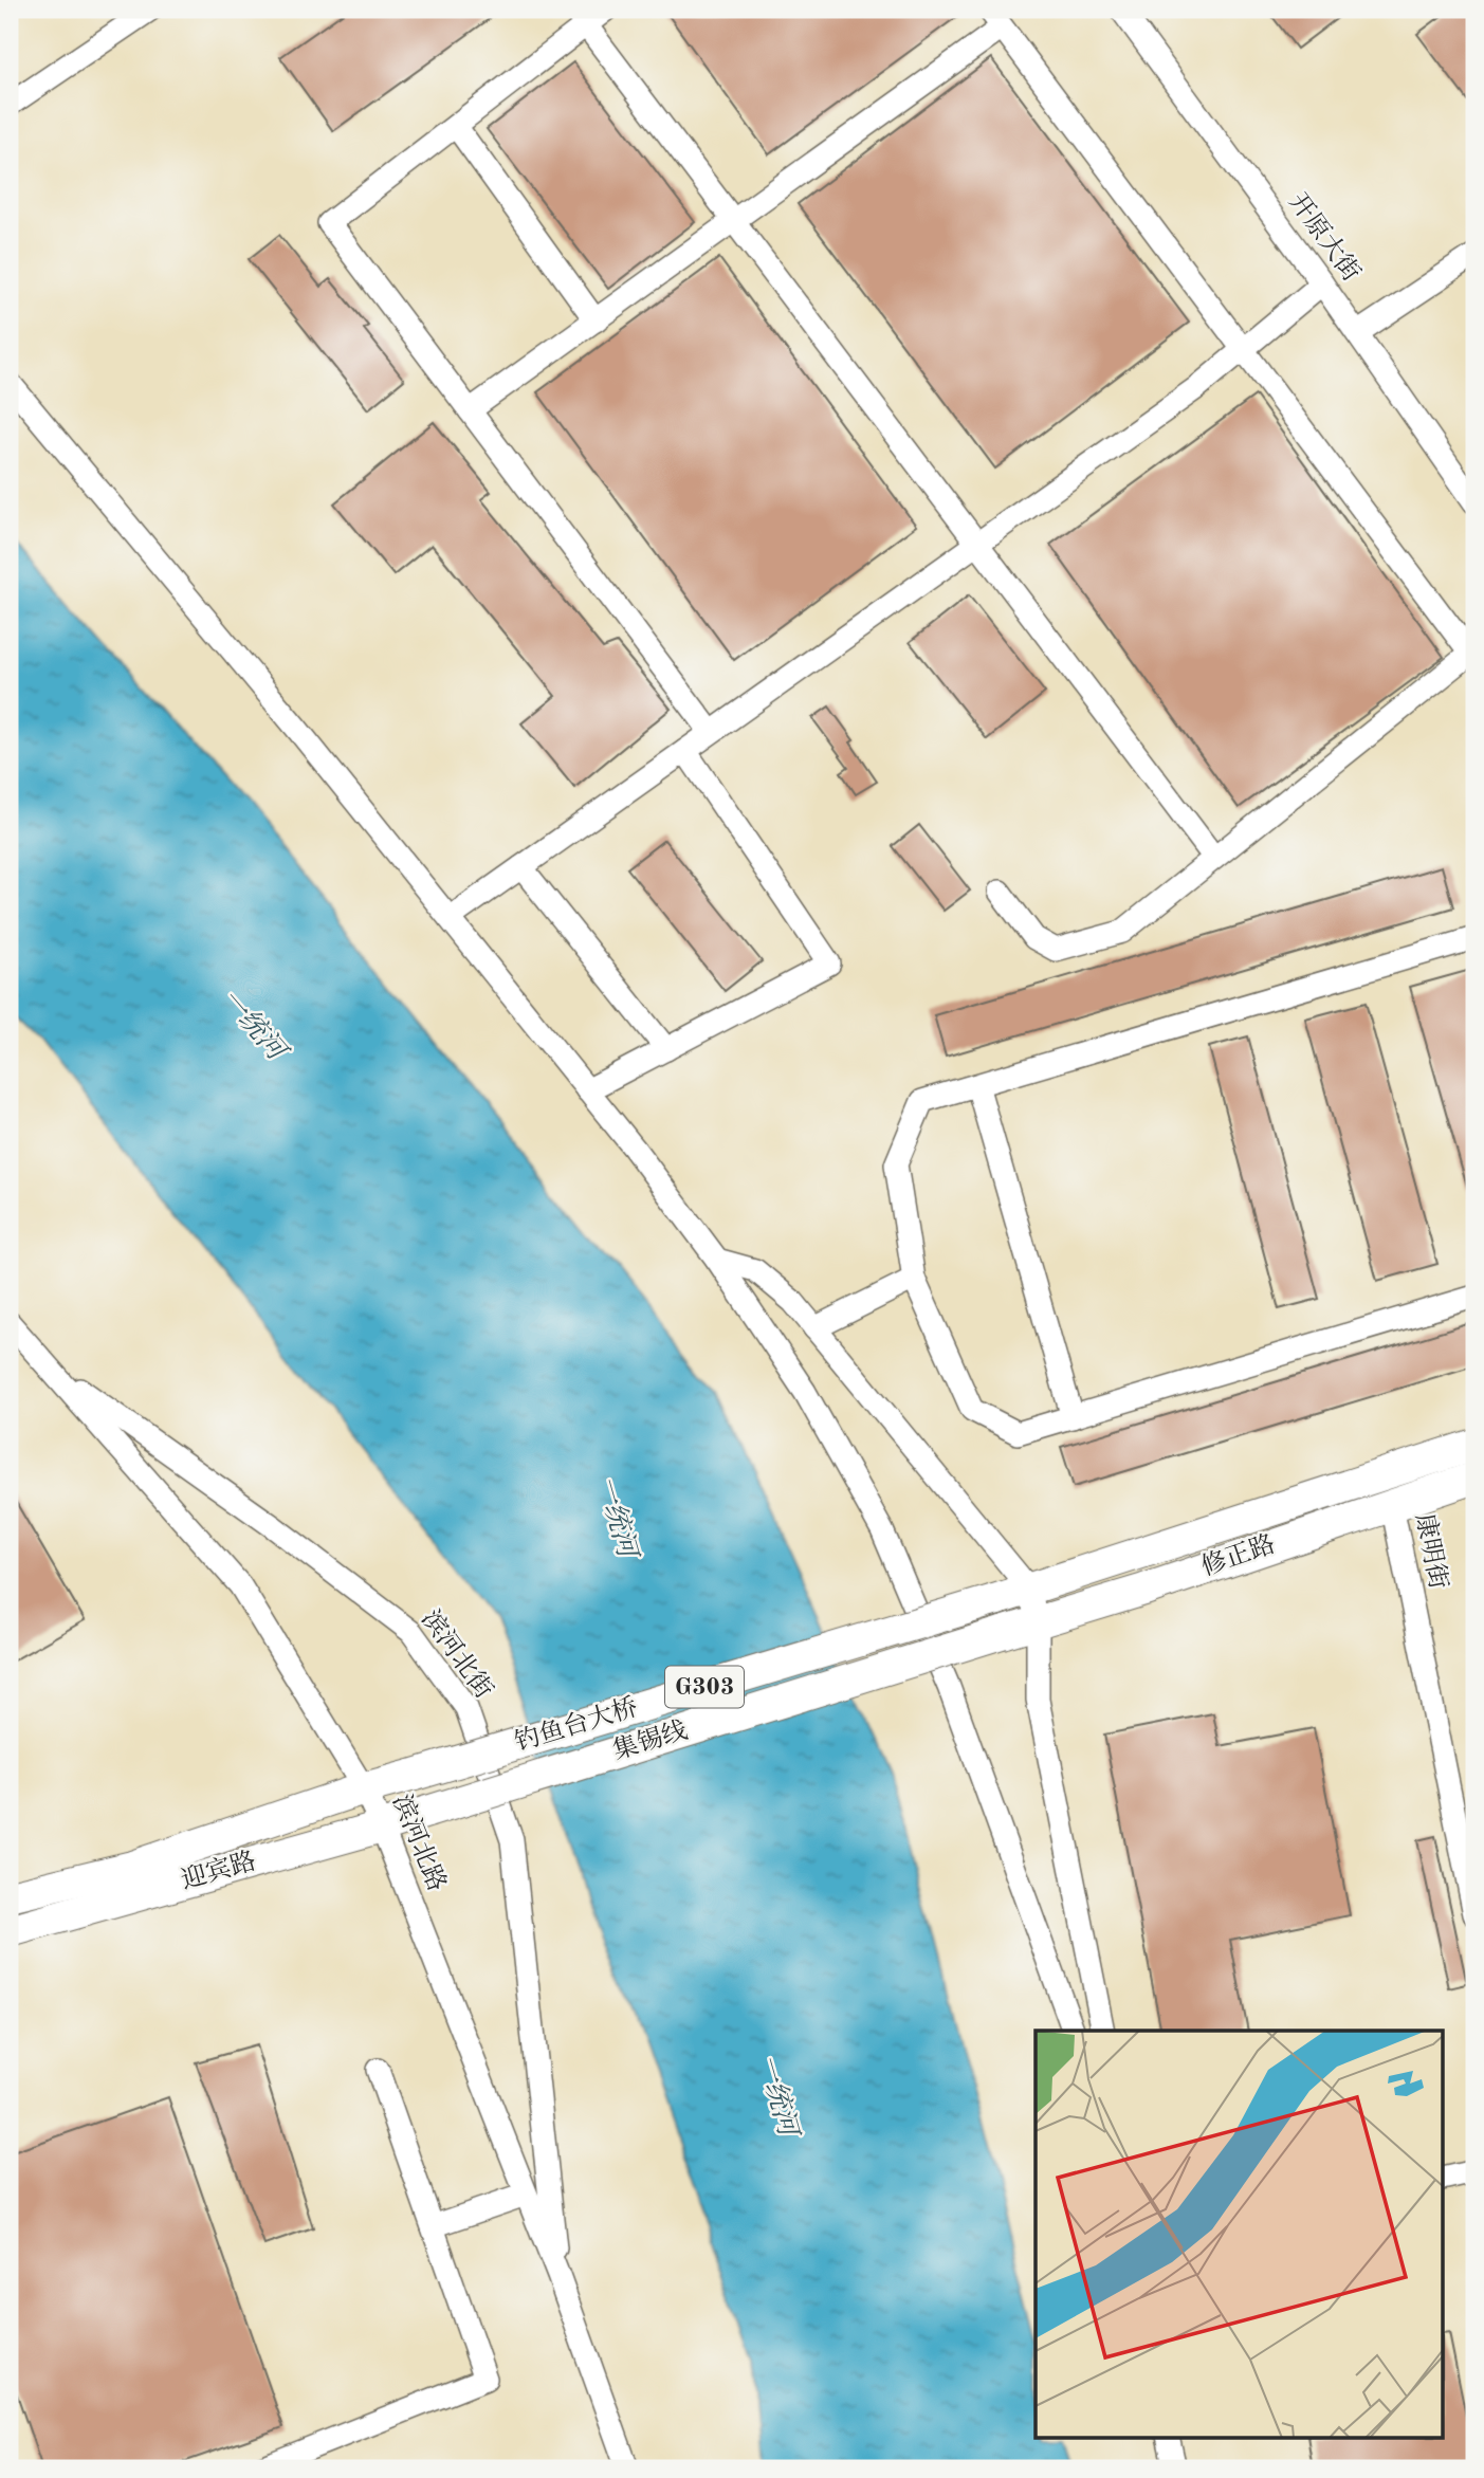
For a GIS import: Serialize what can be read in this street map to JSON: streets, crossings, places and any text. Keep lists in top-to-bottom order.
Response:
{
  "streets": {
    "highway": [
      "修正路",
      "G303",
      "钓鱼台大桥",
      "集锡线",
      "迎宾路"
    ],
    "street": [
      "开原大街",
      "康明街",
      "滨河北街",
      "滨河北路"
    ]
  },
  "crossings": [
    ["康明街", "修正路"],
    ["修正路", "钓鱼台大桥"],
    ["修正路", "集锡线"],
    ["滨河北街", "滨河北路"],
    ["钓鱼台大桥", "迎宾路"],
    ["集锡线", "迎宾路"],
    ["滨河北路", "迎宾路"]
  ],
  "water": ["一统河"]
}
